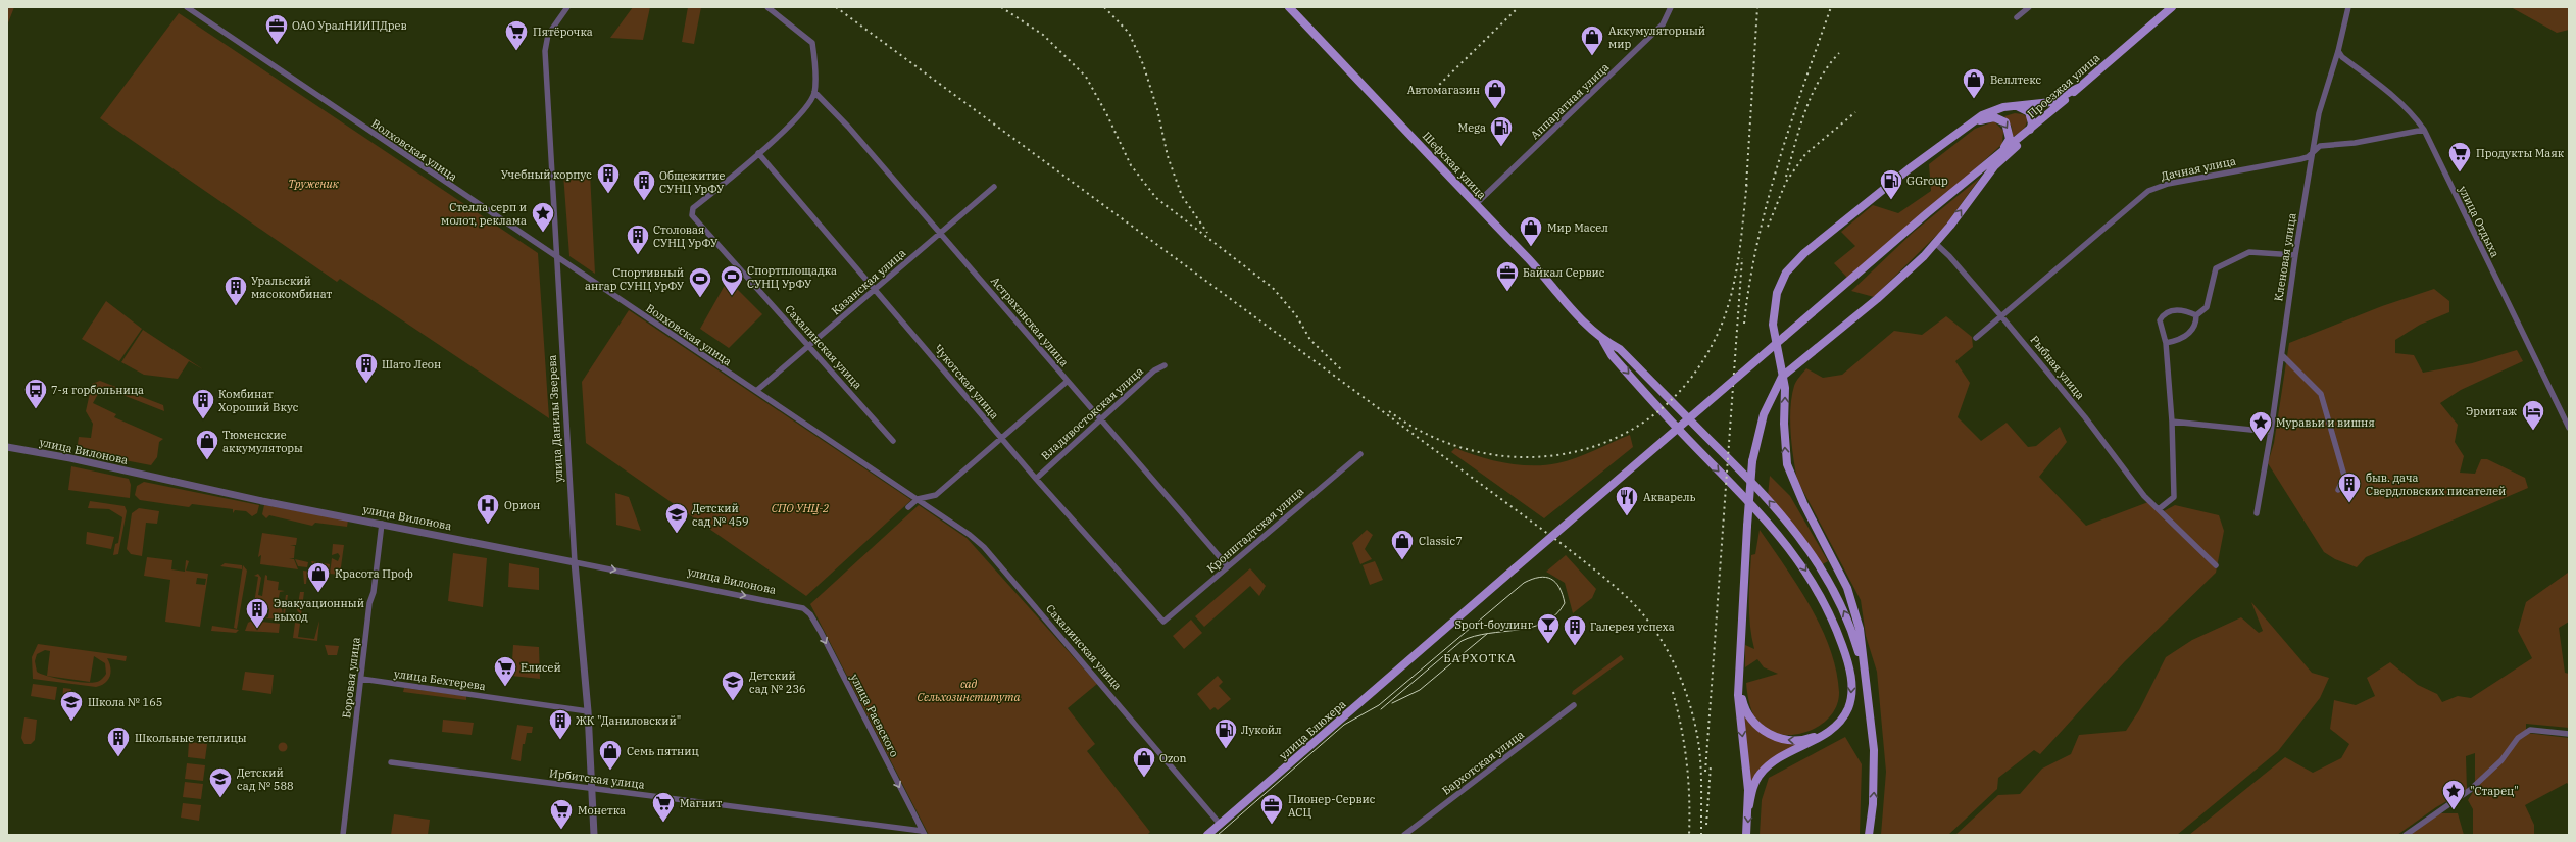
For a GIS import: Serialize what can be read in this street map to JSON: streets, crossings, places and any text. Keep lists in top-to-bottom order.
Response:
{
  "streets": {
    "main road": ["Проезжая улица", "Шефская улица", "улица Блюхера"],
    "street": [
      "Аппаратная улица",
      "Волховская улица",
      "Дачная улица",
      "улица Отдыха",
      "Кленовая улица",
      "Казанская улица",
      "Астраханская улица",
      "Сахалинская улица",
      "Рыбная улица",
      "Чукотская улица",
      "Владивостокская улица",
      "улица Данилы Зверева",
      "улица Вилонова",
      "Кронштадтская улица",
      "Боровая улица",
      "улица Бехтерева",
      "улица Раевского",
      "Бархотская улица",
      "Ирбитская улица"
    ]
  },
  "crossings": [
    ["Проезжая улица", "улица Блюхера"],
    ["Аппаратная улица", "Шефская улица"],
    ["Волховская улица", "Казанская улица"],
    ["Волховская улица", "Сахалинская улица"],
    ["Волховская улица", "улица Данилы Зверева"],
    ["Дачная улица", "улица Отдыха"],
    ["Дачная улица", "Кленовая улица"],
    ["Дачная улица", "Рыбная улица"],
    ["улица Отдыха", "Кленовая улица"],
    ["Казанская улица", "Астраханская улица"],
    ["Казанская улица", "Сахалинская улица"],
    ["Казанская улица", "Чукотская улица"],
    ["Астраханская улица", "Владивостокская улица"],
    ["Астраханская улица", "Кронштадтская улица"],
    ["Сахалинская улица", "Чукотская улица"],
    ["Сахалинская улица", "улица Блюхера"],
    ["Чукотская улица", "Владивостокская улица"],
    ["Чукотская улица", "Кронштадтская улица"],
    ["улица Данилы Зверева", "улица Вилонова"],
    ["улица Данилы Зверева", "улица Бехтерева"],
    ["улица Данилы Зверева", "Ирбитская улица"],
    ["улица Вилонова", "Боровая улица"],
    ["улица Вилонова", "улица Раевского"],
    ["Боровая улица", "улица Бехтерева"],
    ["улица Раевского", "Ирбитская улица"]
  ],
  "one_way": ["улица Раевского"],
  "districts": ["БАРХОТКА"],
  "parks": ["Труженик", "СПО УНЦ-2", "сад Сельхозинститута"],
  "places": {
    "office": ["ОАО УралНИИПДрев", "Байкал Сервис", "Пионер-Сервис АСЦ"],
    "supermarket": [
      "Пятёрочка",
      "Продукты Маяк",
      "Елисей",
      "Магнит",
      "Монетка"
    ],
    "shop": [
      "Аккумуляторный мир",
      "Веллтекс",
      "Автомагазин",
      "Мир Масел",
      "Тюменские аккумуляторы",
      "Classic7",
      "Красота Проф",
      "Семь пятниц",
      "Ozon"
    ],
    "fuel station": ["Mega", "GGroup", "Лукойл"],
    "building": [
      "Учебный корпус",
      "Общежитие СУНЦ УрФУ",
      "Столовая СУНЦ УрФУ",
      "Уральский мясокомбинат",
      "Шато Леон",
      "Комбинат Хороший Вкус",
      "быв. дача Свердловских писателей",
      "Эвакуационный выход",
      "Галерея успеха",
      "ЖК \"Даниловский\"",
      "Школьные теплицы"
    ],
    "place": ["Стелла серп и молот, реклама", "Муравьи и вишня", "\"Старец\""],
    "sports": ["Спортплощадка СУНЦ УрФУ", "Спортивный ангар СУНЦ УрФУ"],
    "bus stop": ["7-я горбольница"],
    "hotel": ["Эрмитаж"],
    "restaurant": ["Акварель"],
    "hospital": ["Орион"],
    "school or university": [
      "Детский сад № 459",
      "Детский сад № 236",
      "Школа № 165",
      "Детский сад № 588"
    ],
    "bar": ["Sport-боулинг"]
  }
}
